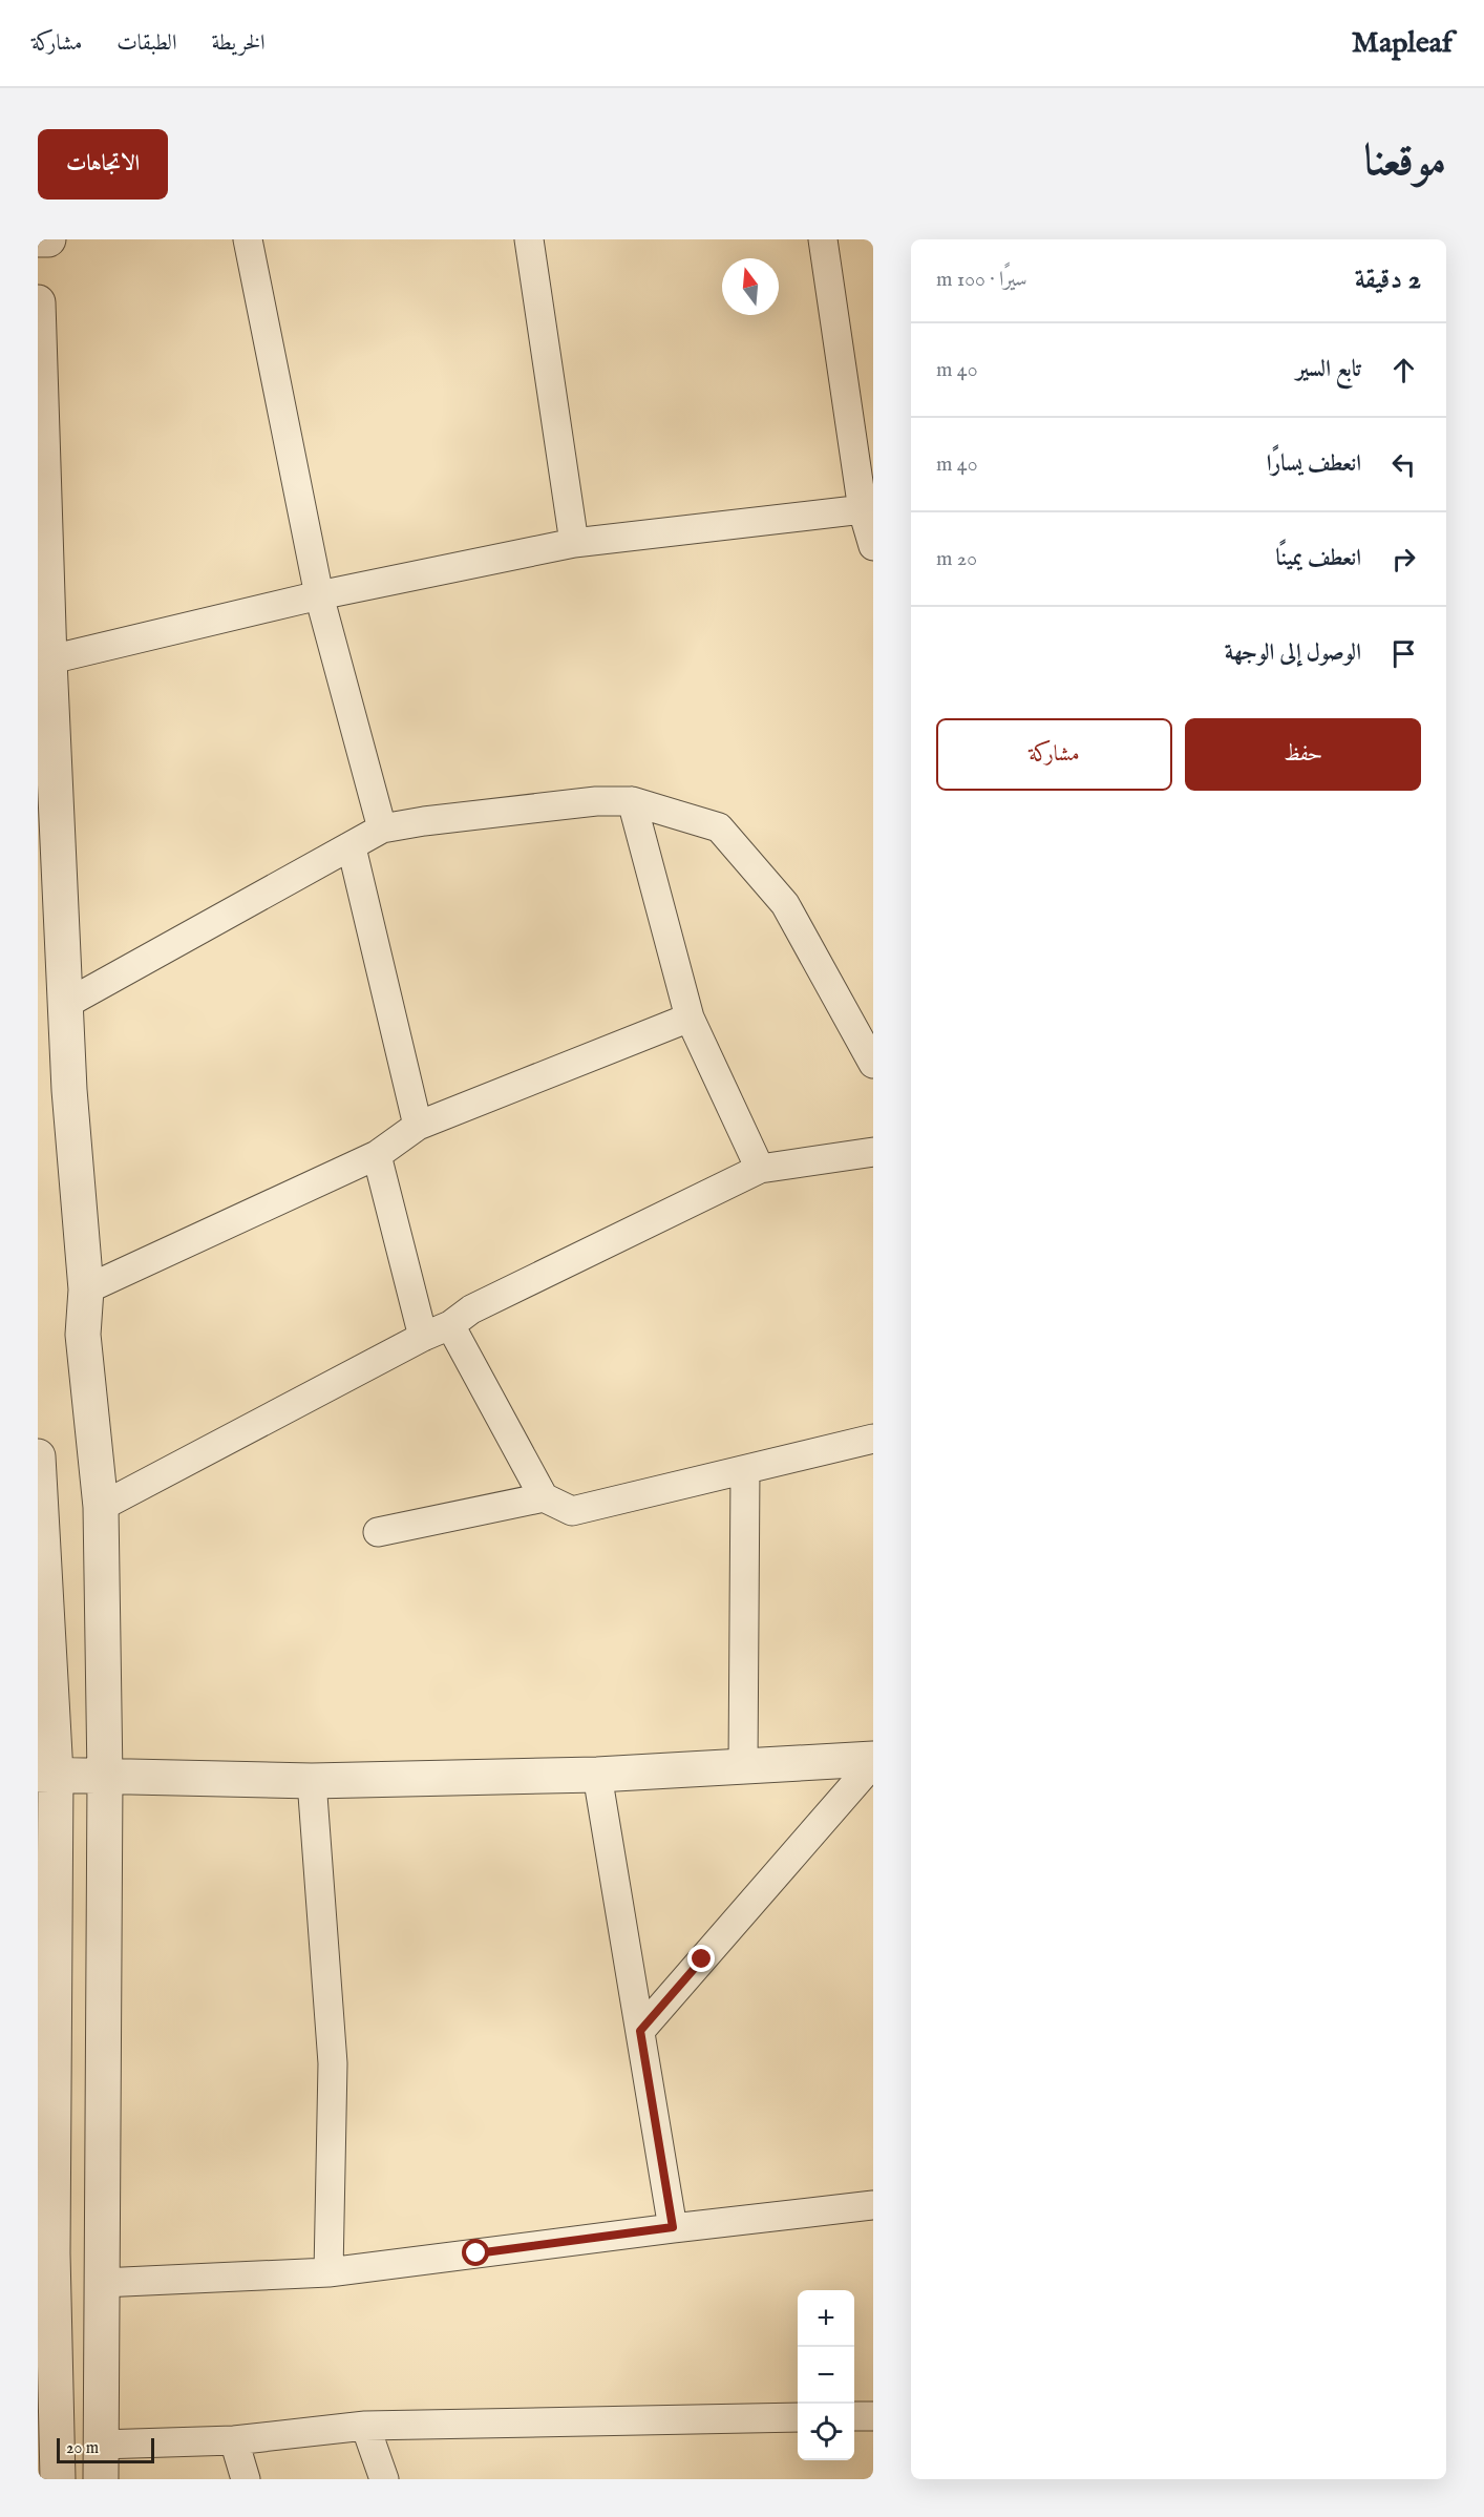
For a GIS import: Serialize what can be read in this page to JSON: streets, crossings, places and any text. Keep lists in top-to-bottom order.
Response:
{
  "scale_bar": "20 m",
  "north": "top",
  "page": {
    "header": "Mapleaf",
    "nav": ["الخريطة", "الطبقات", "مشاركة"],
    "title": "موقعنا",
    "buttons": [
      "الاتجاهات",
      ["حفظ", "مشاركة"]
    ],
    "heading": ["2 دقيقة", "سيرًا · 100 m"],
    "list": [
      ["تابع السير", "40 m"],
      ["انعطف يسارًا", "40 m"],
      ["انعطف يمينًا", "20 m"],
      "الوصول إلى الوجهة"
    ],
    "map_buttons": ["+", "−"],
    "scale": "20 m"
  }
}
